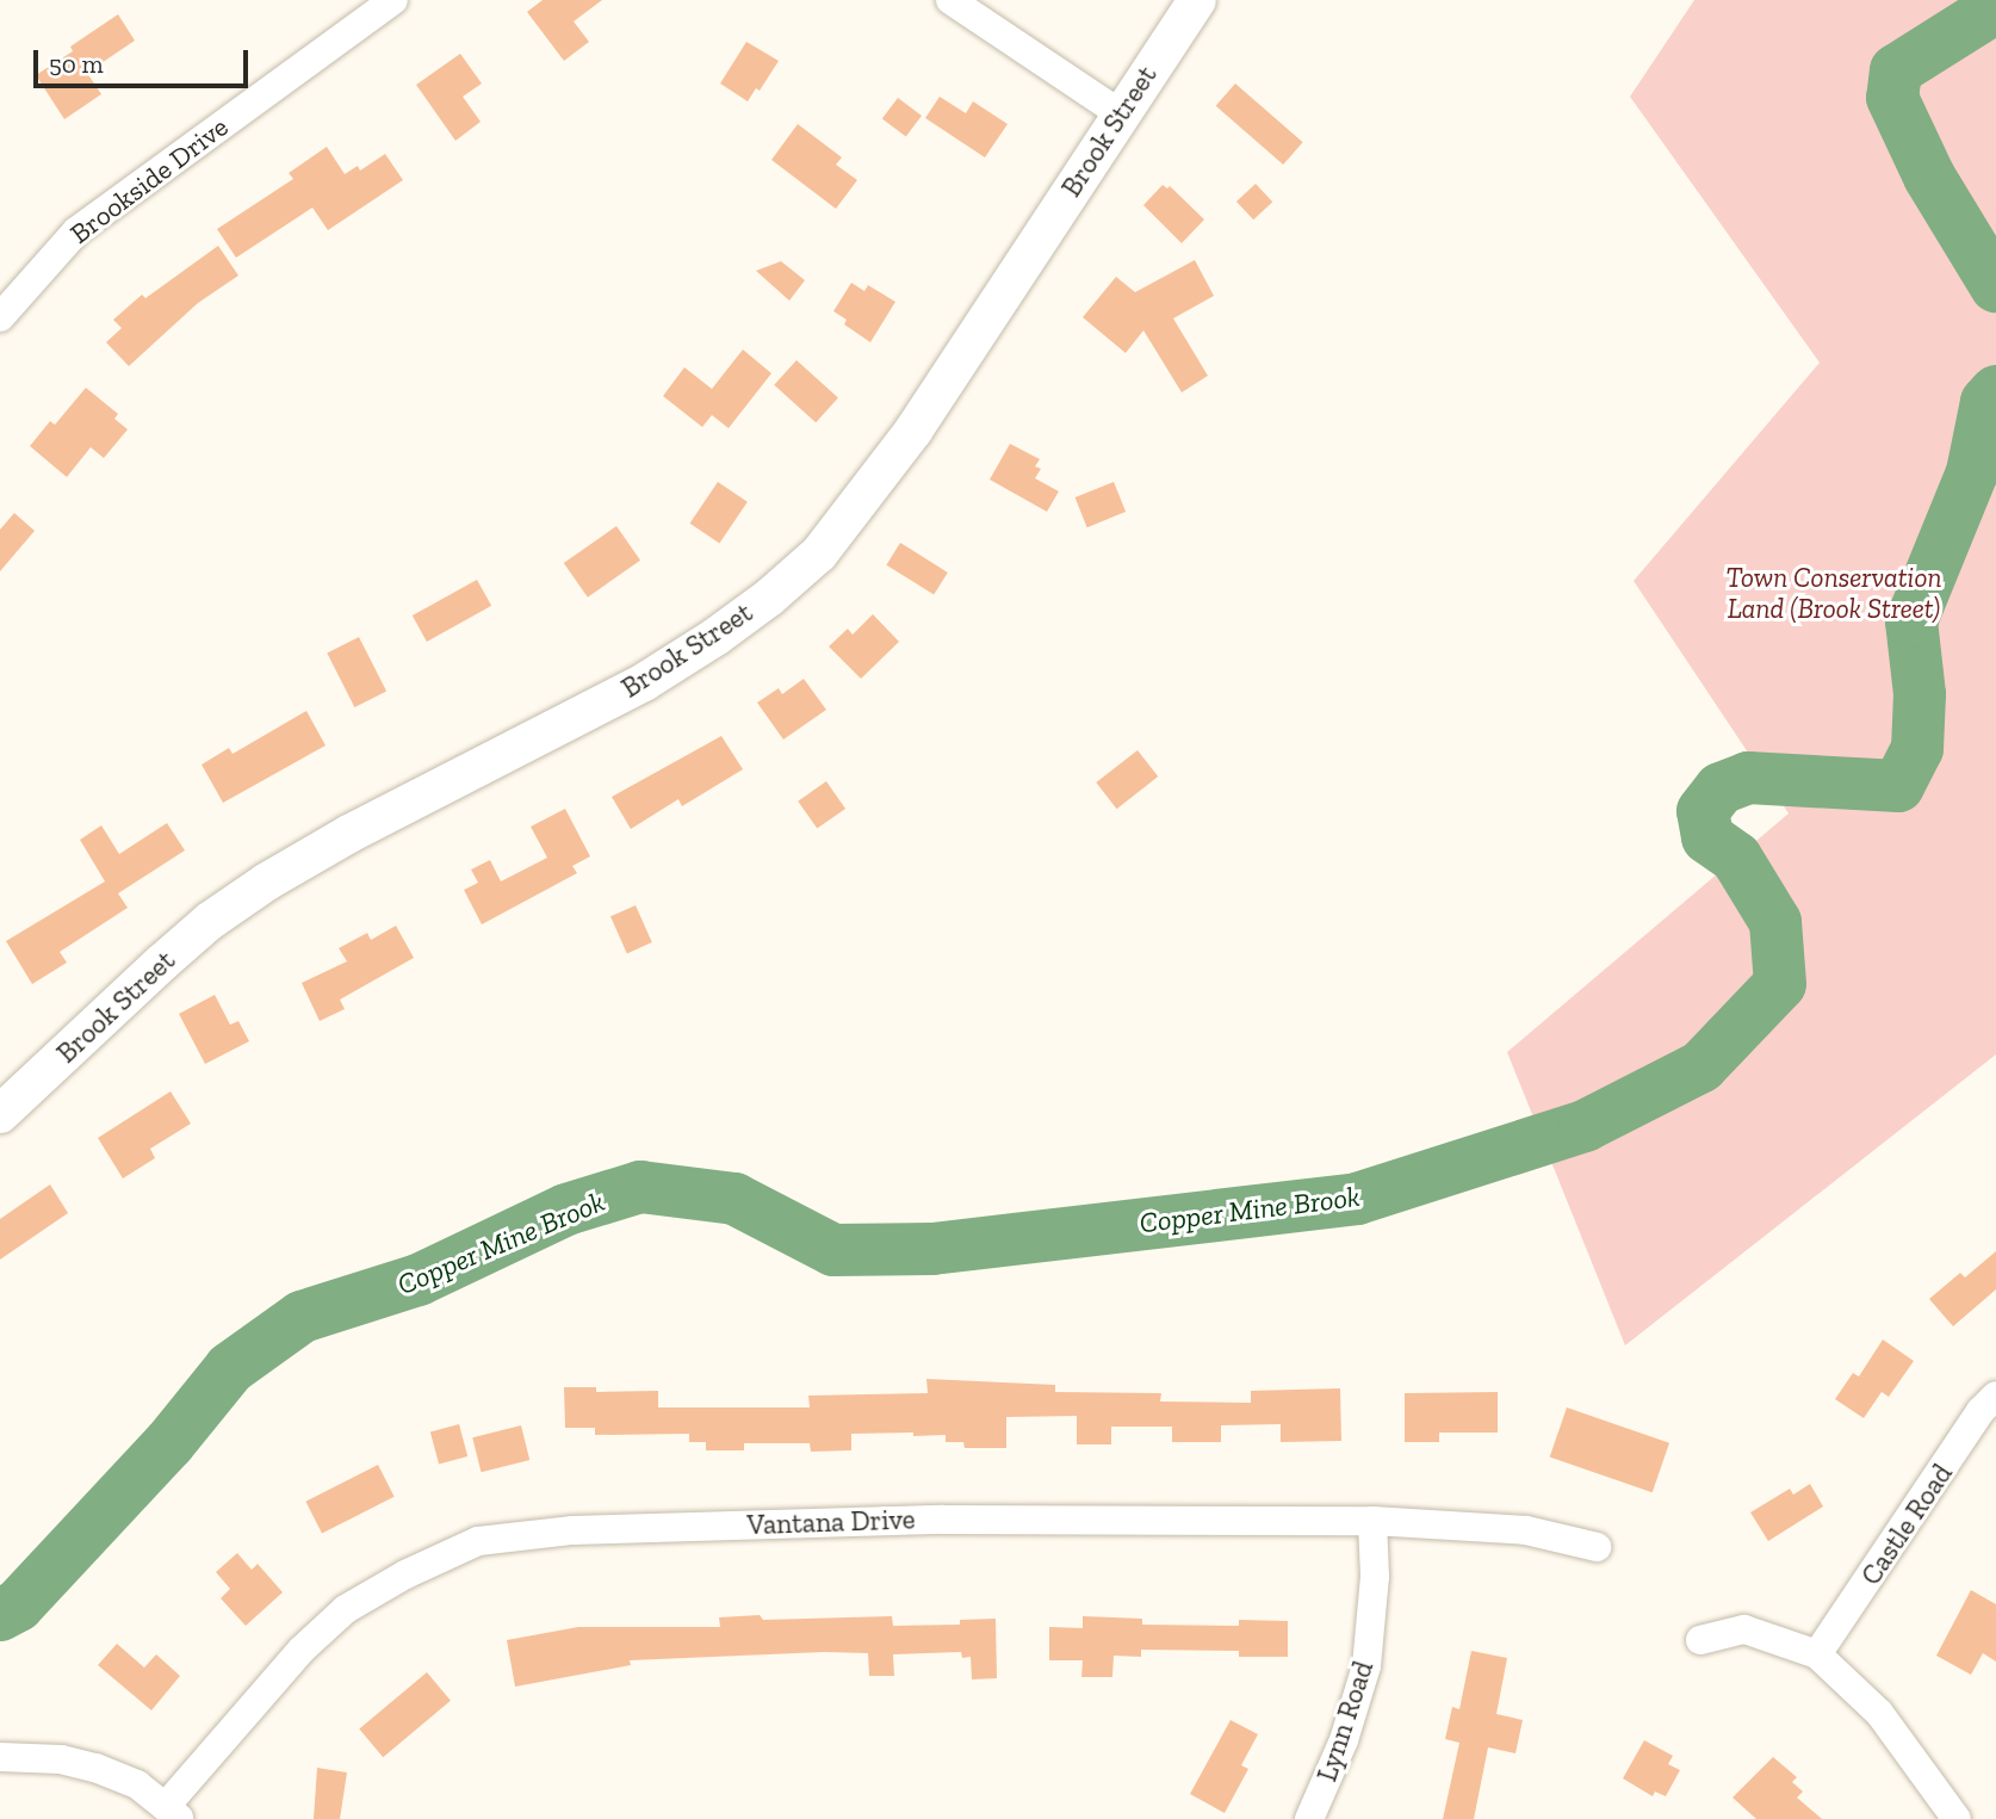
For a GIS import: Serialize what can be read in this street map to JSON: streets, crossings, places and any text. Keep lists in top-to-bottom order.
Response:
{
  "streets": {
    "street": [
      "Brook Street",
      "Brookside Drive",
      "Vantana Drive",
      "Castle Road",
      "Lynn Road"
    ]
  },
  "crossings": [
    ["Vantana Drive", "Lynn Road"]
  ],
  "water": ["Copper Mine Brook"],
  "parks": ["Town Conservation Land (Brook Street)"],
  "scale_bar": "50 m"
}
